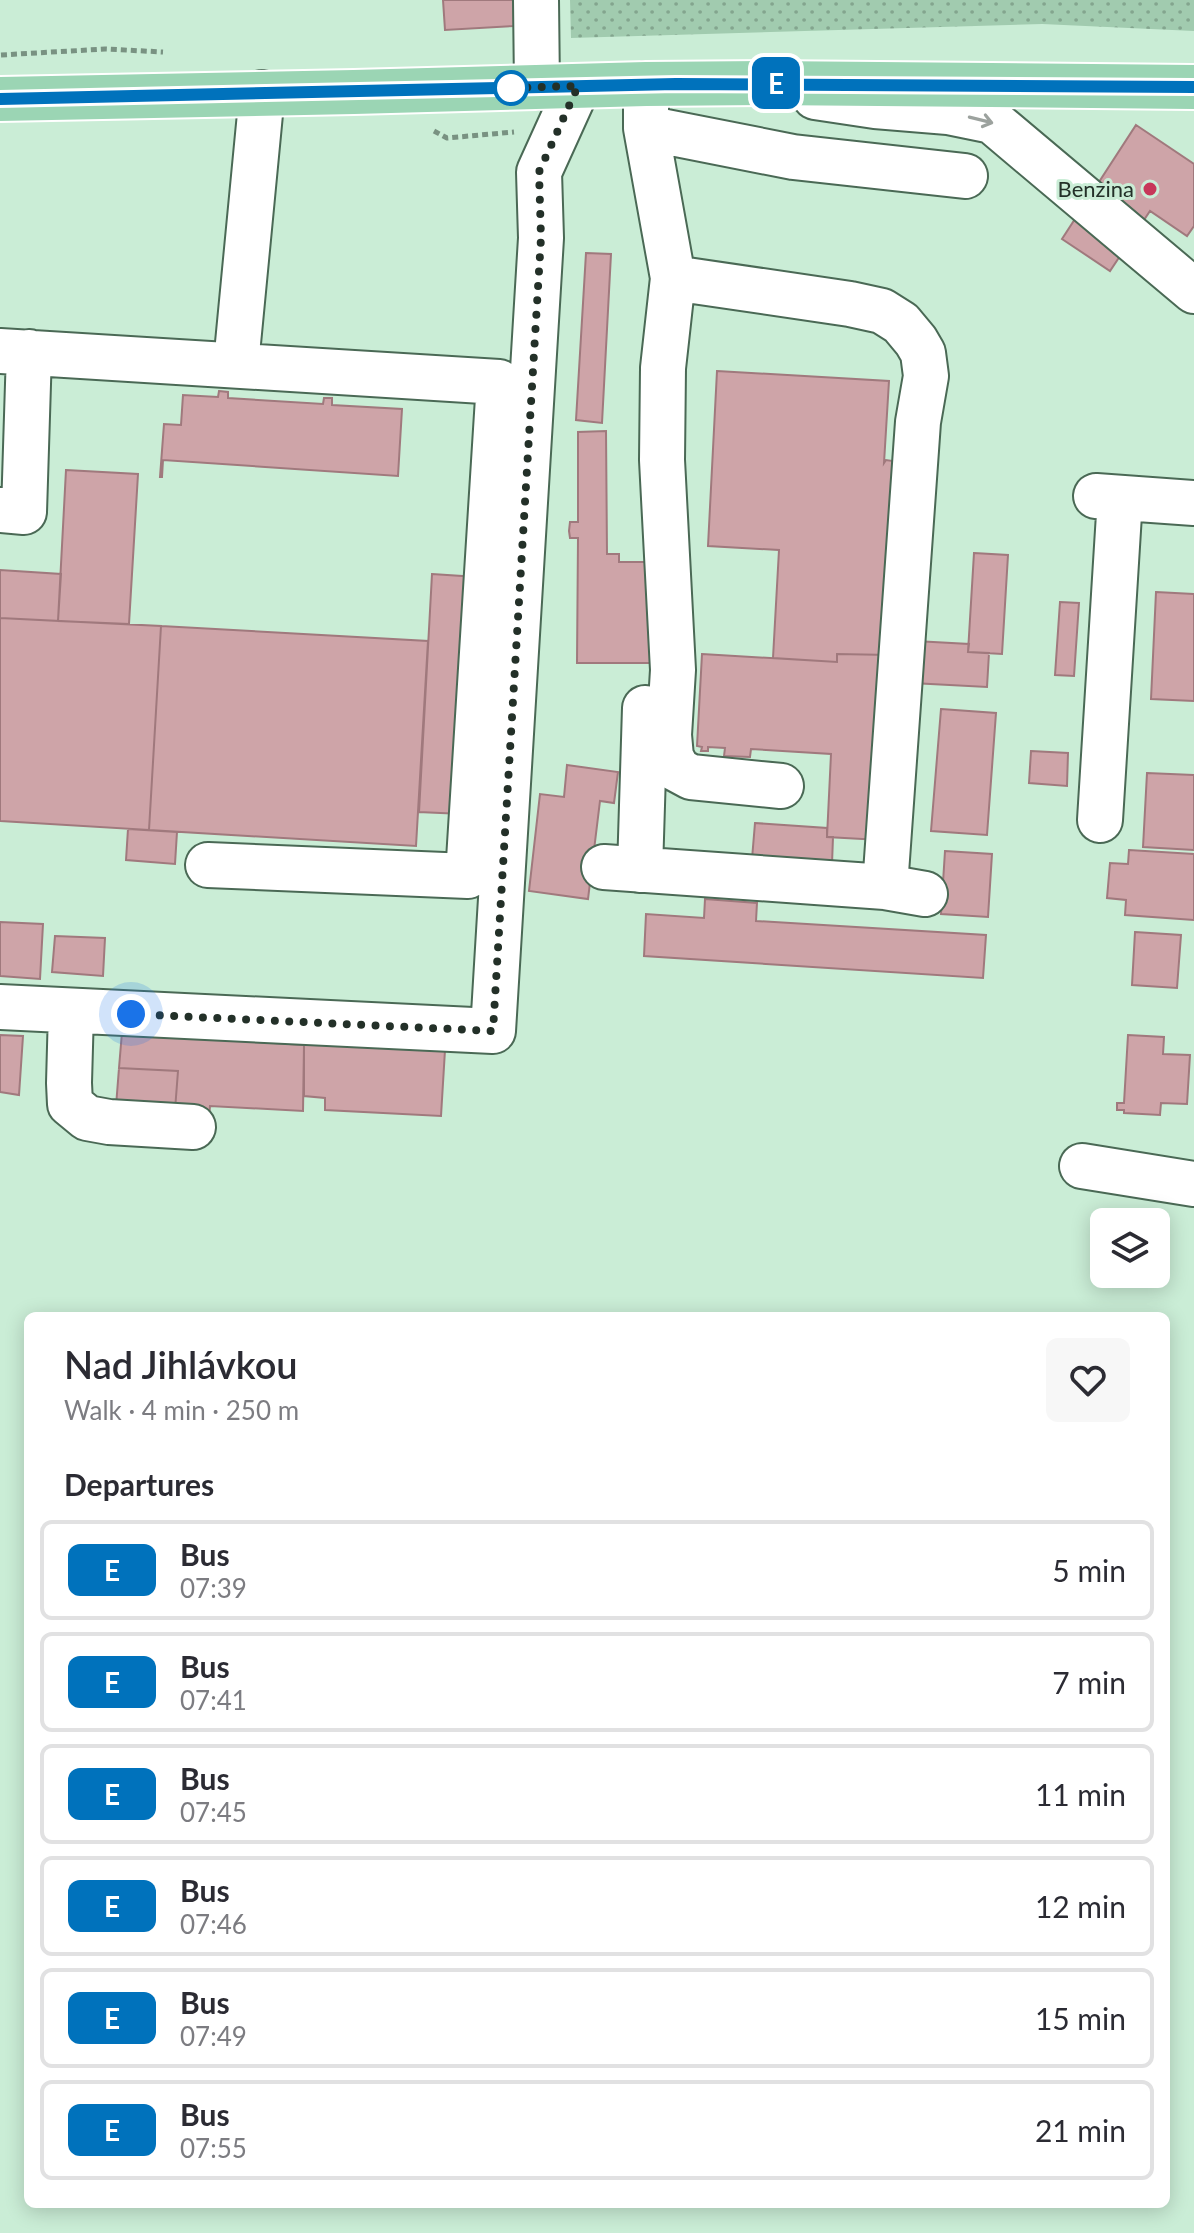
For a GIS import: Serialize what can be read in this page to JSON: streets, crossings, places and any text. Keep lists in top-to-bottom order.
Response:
{
  "places": ["Benzina"],
  "lines": ["bus line E"],
  "page": {
    "on_map": "E",
    "heading": [
      ["Nad Jihlávkou", "Walk · 4 min · 250 m"],
      "Departures"
    ],
    "list": [
      {
        "mark": "E",
        "name": "Bus",
        "note": "07:39",
        "value": "5 min"
      },
      {
        "mark": "E",
        "name": "Bus",
        "note": "07:41",
        "value": "7 min"
      },
      {
        "mark": "E",
        "name": "Bus",
        "note": "07:45",
        "value": "11 min"
      },
      {
        "mark": "E",
        "name": "Bus",
        "note": "07:46",
        "value": "12 min"
      },
      {
        "mark": "E",
        "name": "Bus",
        "note": "07:49",
        "value": "15 min"
      },
      {
        "mark": "E",
        "name": "Bus",
        "note": "07:55",
        "value": "21 min"
      }
    ]
  }
}
